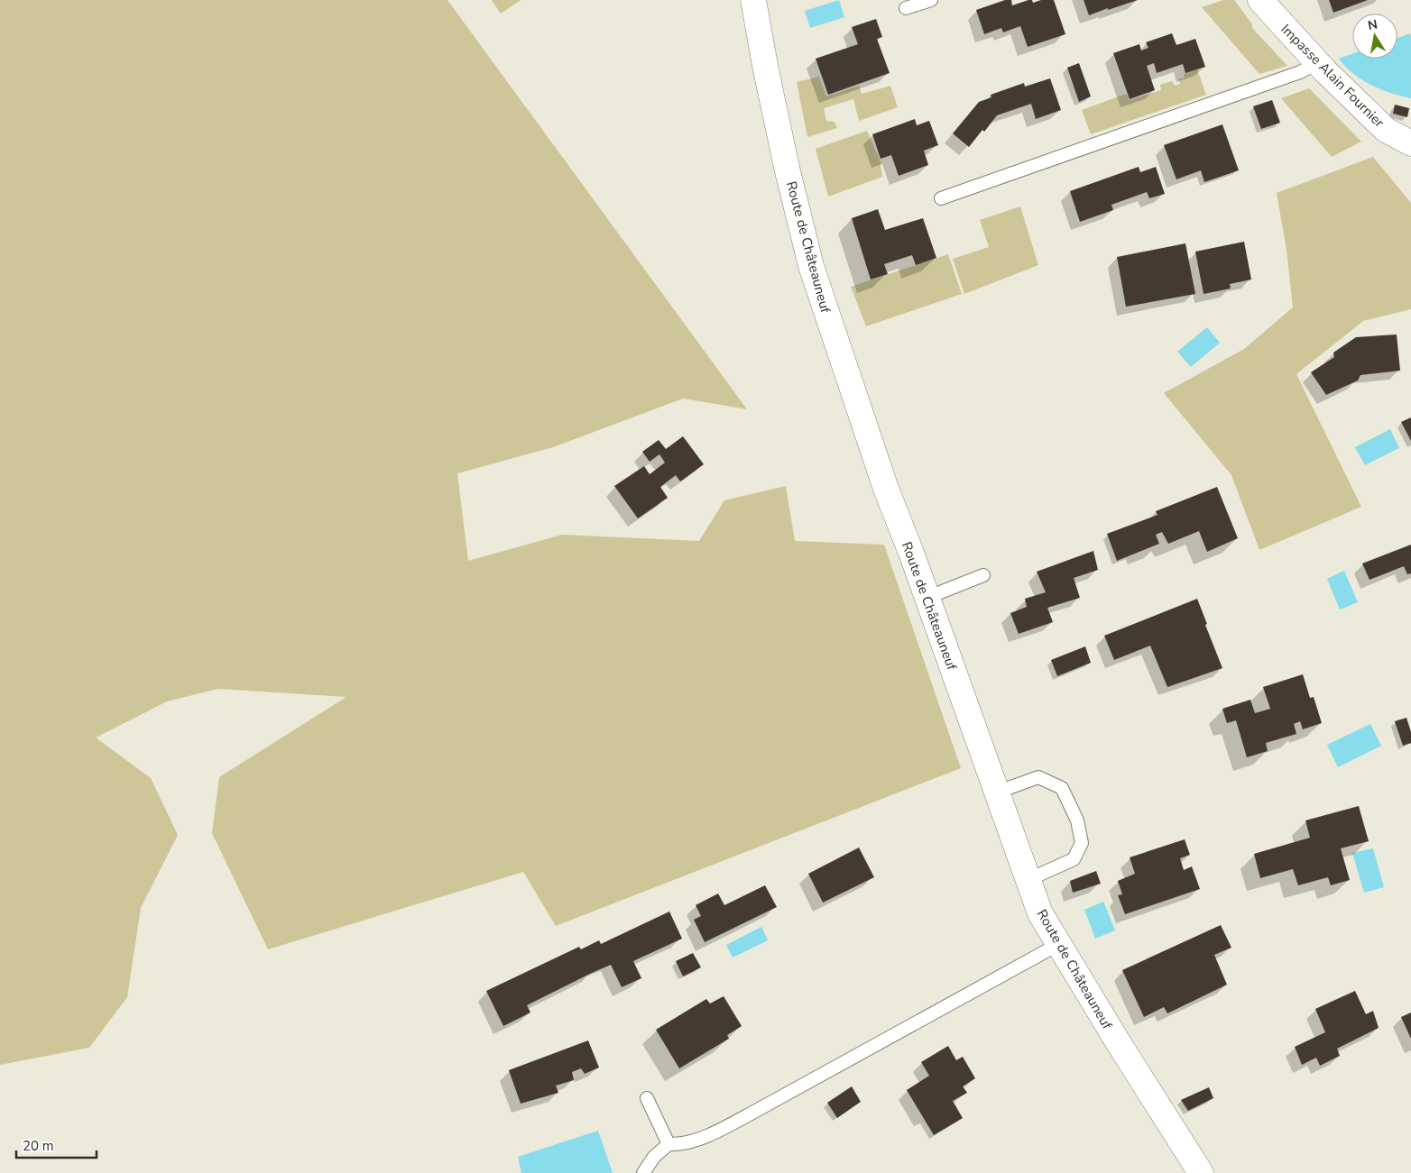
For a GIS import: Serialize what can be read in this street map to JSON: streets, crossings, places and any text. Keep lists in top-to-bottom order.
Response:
{
  "streets": {
    "main road": ["Impasse Alain Fournier", "Route de Châteauneuf"]
  },
  "scale_bar": "20 m",
  "north": "top"
}
